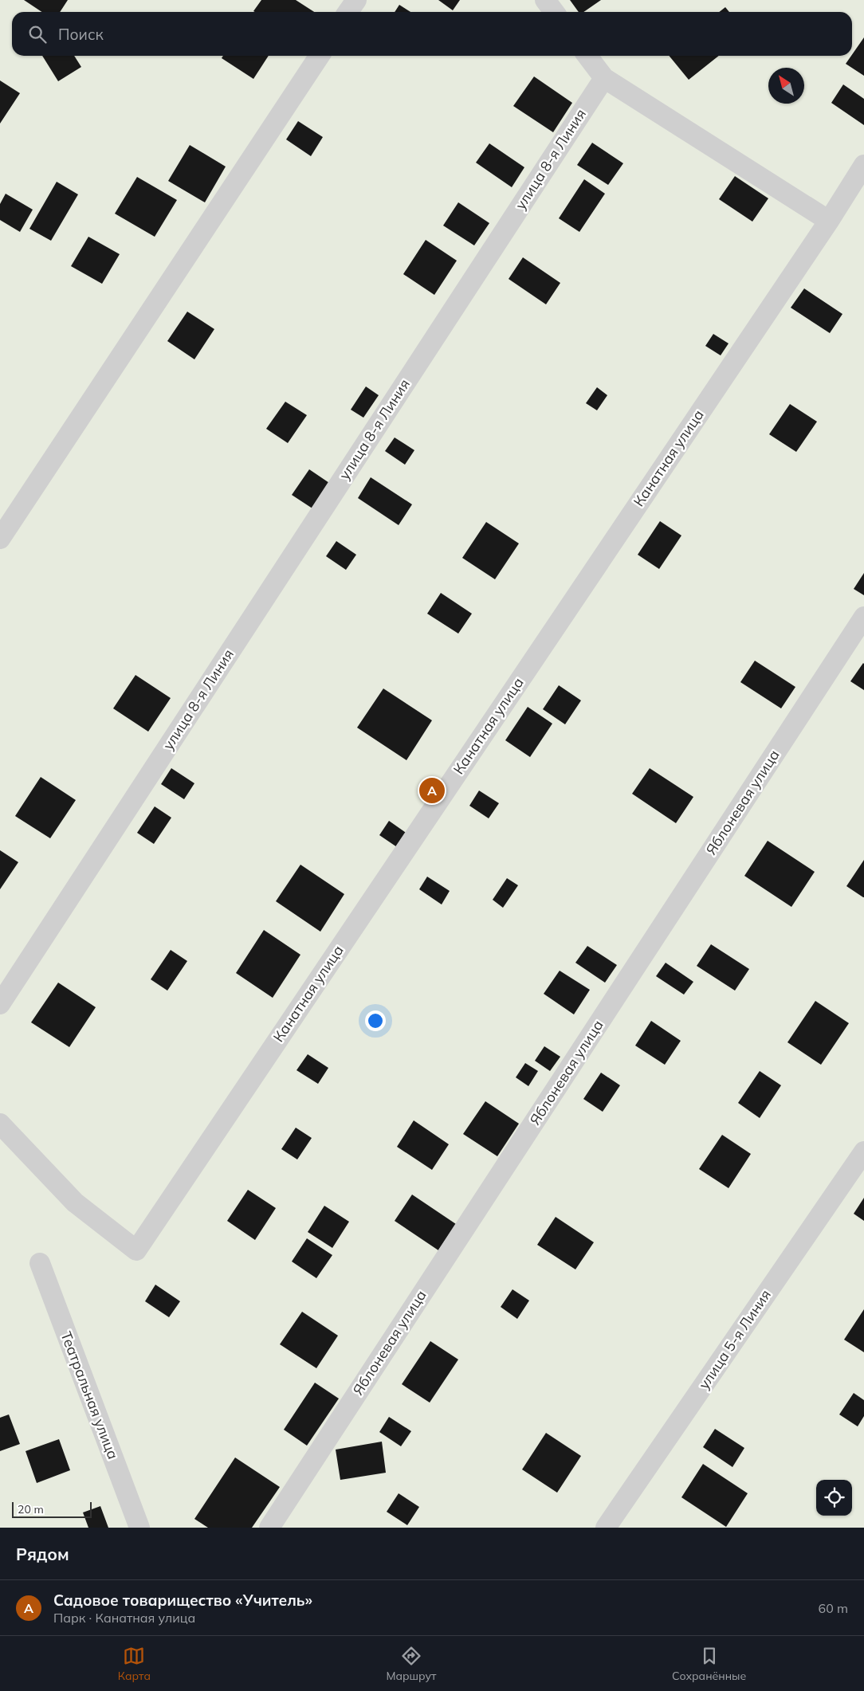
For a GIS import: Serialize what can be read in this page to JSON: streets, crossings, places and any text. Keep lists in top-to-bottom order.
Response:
{
  "streets": {
    "street": [
      "улица 8-я Линия",
      "Канатная улица",
      "Яблоневая улица",
      "улица 5-я Линия",
      "Театральная улица"
    ]
  },
  "scale_bar": "20 m",
  "north": "top left",
  "page": {
    "search": "Поиск",
    "pins": "A",
    "scale": "20 m",
    "heading": "Рядом",
    "list": [
      {
        "mark": "A",
        "name": "Садовое товарищество «Учитель»",
        "note": "Парк · Канатная улица",
        "value": "60 m"
      }
    ],
    "nav": ["Карта", "Маршрут", "Сохранённые"]
  }
}
